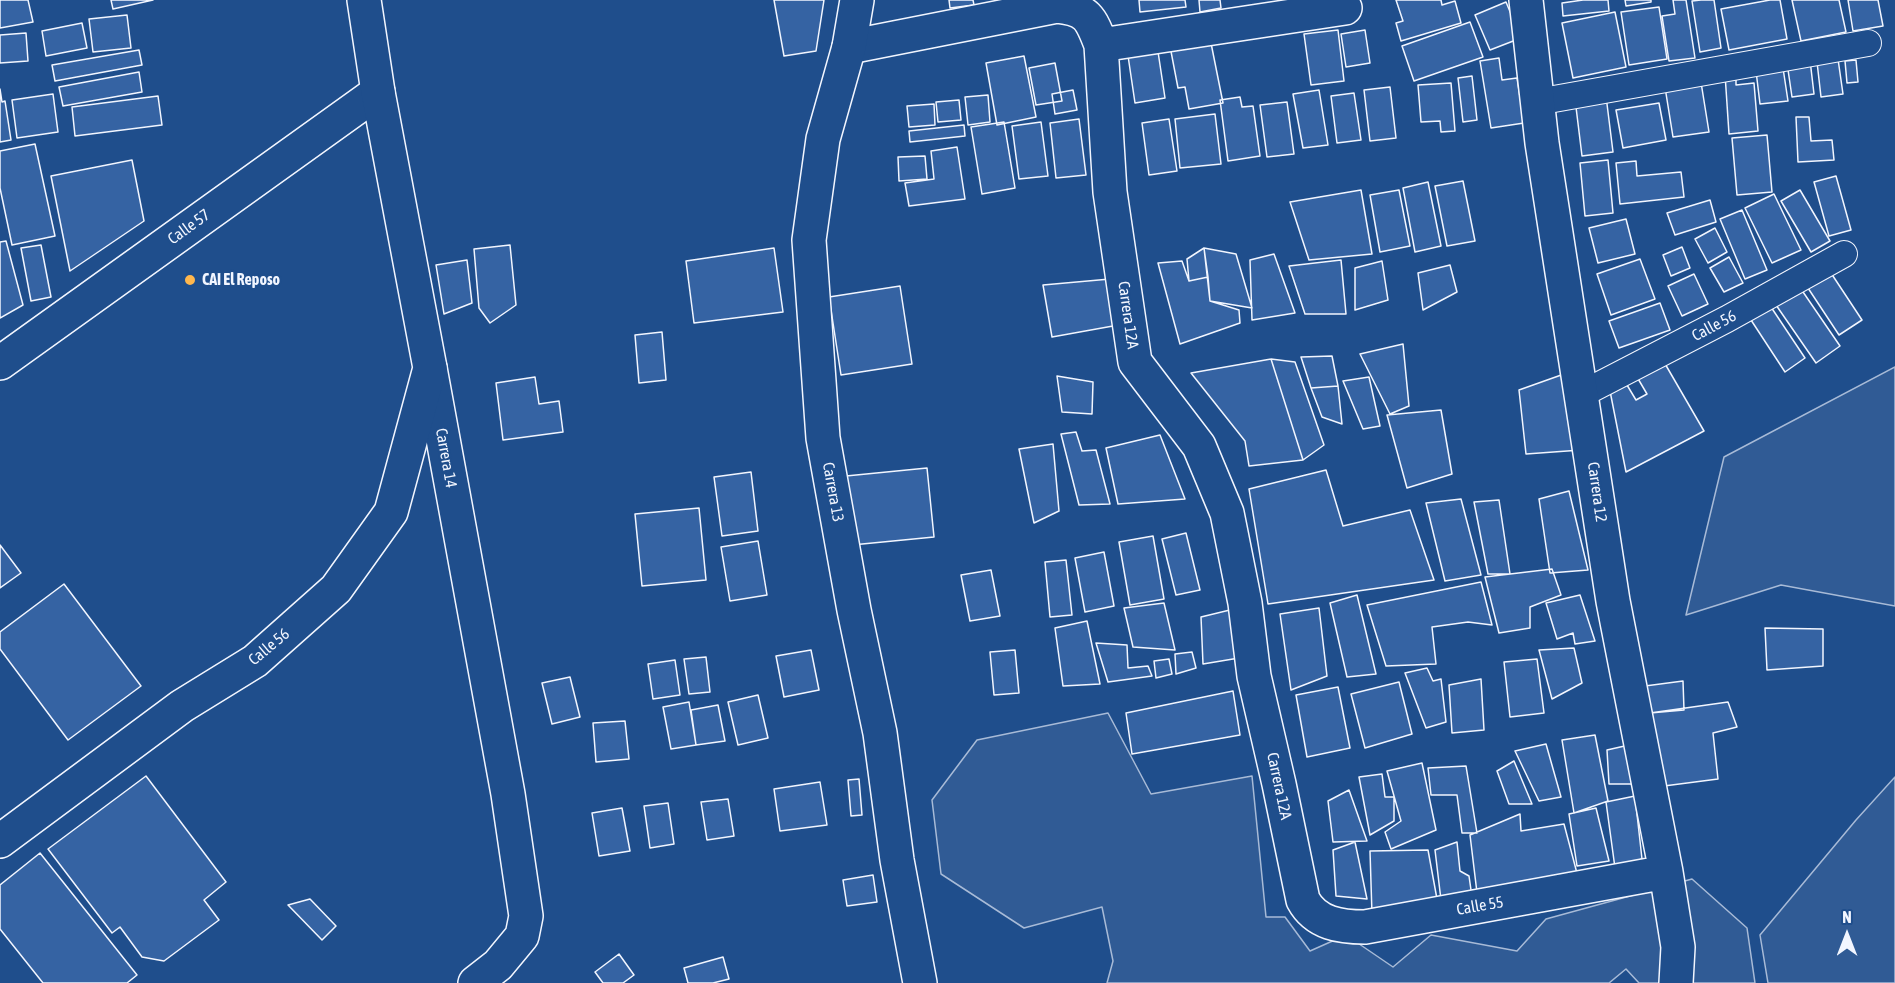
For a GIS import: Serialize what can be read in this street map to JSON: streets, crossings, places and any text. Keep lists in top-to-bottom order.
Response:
{
  "streets": {
    "street": [
      "Calle 57",
      "Carrera 12A",
      "Calle 56",
      "Carrera 14",
      "Carrera 13",
      "Carrera 12",
      "Calle 55"
    ]
  },
  "crossings": [
    ["Calle 57", "Carrera 14"],
    ["Carrera 12A", "Carrera 13"],
    ["Carrera 12A", "Calle 55"],
    ["Calle 56", "Carrera 14"],
    ["Calle 56", "Carrera 12"],
    ["Carrera 12", "Calle 55"]
  ],
  "places": ["CAI El Reposo"],
  "north": "top"
}
